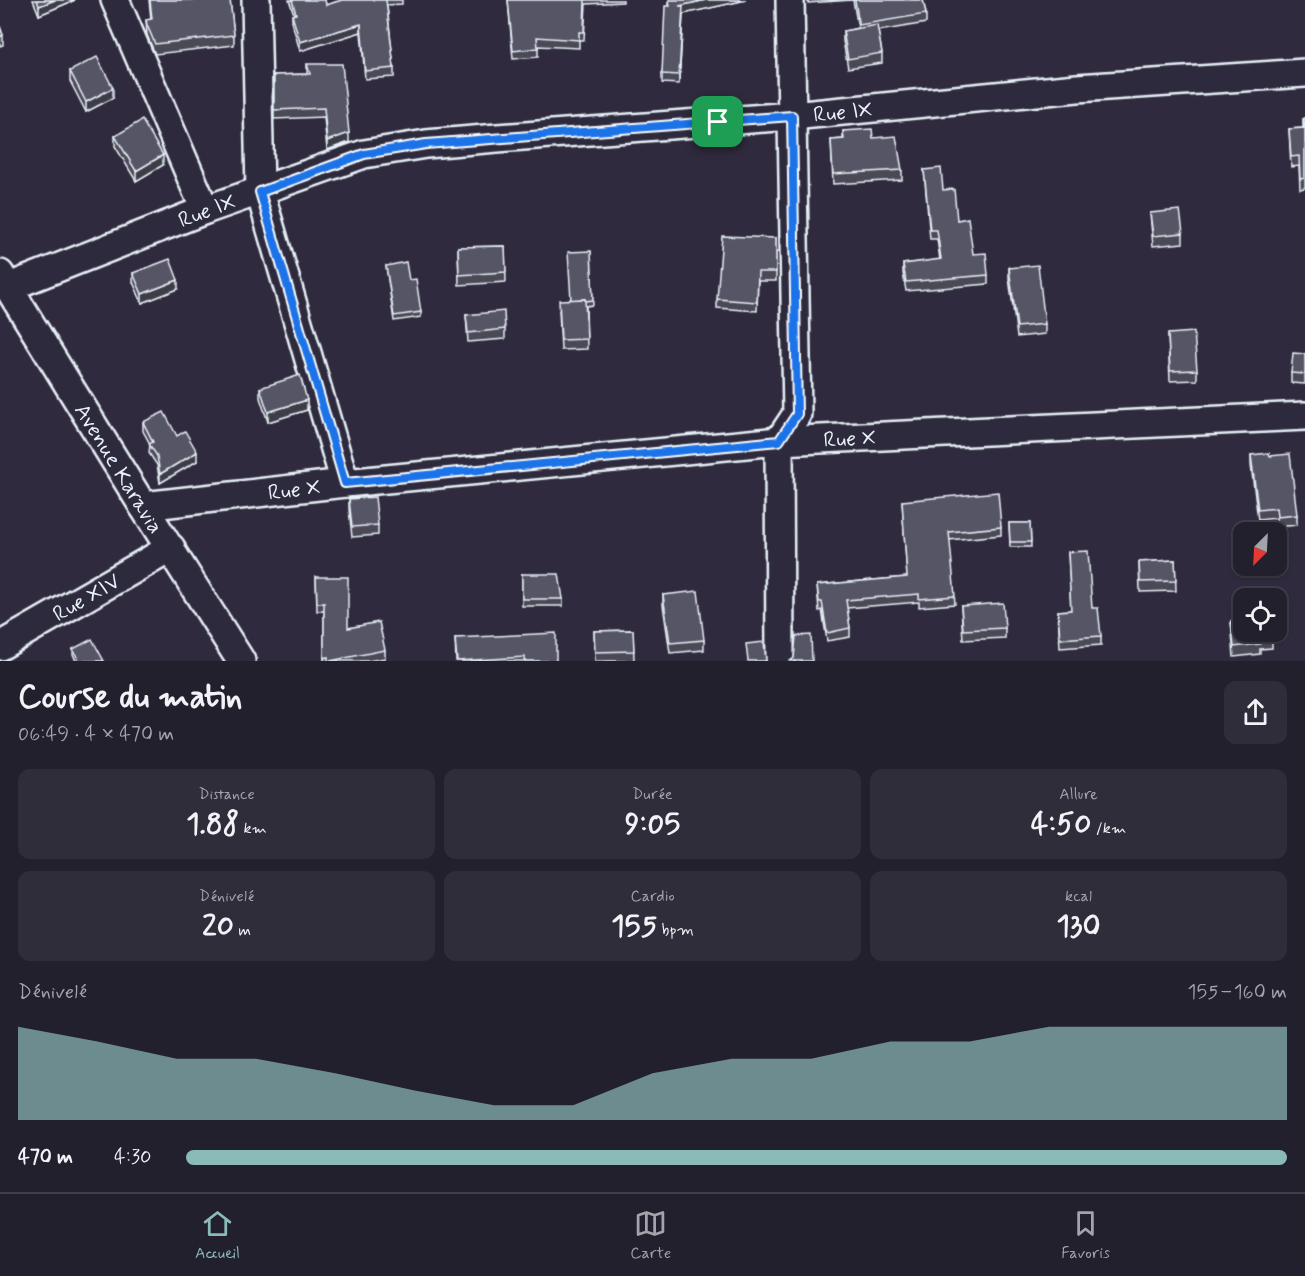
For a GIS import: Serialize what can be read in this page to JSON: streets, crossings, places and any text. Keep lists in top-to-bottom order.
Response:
{
  "streets": {
    "street": [
      "Rue IX",
      "Rue X",
      "Avenue Karavia",
      "Rue XIV"
    ]
  },
  "crossings": [
    ["Rue IX", "Avenue Karavia"],
    ["Rue X", "Avenue Karavia"],
    ["Avenue Karavia", "Rue XIV"]
  ],
  "north": "bottom left",
  "page": {
    "heading": ["Course du matin", "06:49 · 4 × 470 m"],
    "stats": [
      ["Distance", "1.88 km"],
      ["Durée", "9:05"],
      ["Allure", "4:50 /km"],
      ["Dénivelé", "20 m"],
      ["Cardio", "155 bpm"],
      ["kcal", "130"]
    ],
    "chart": ["Dénivelé", "155–160 m"],
    "list": [
      {
        "name": "470 m",
        "note": "4:30"
      }
    ],
    "tabs": ["Accueil", "Carte", "Favoris"]
  }
}
